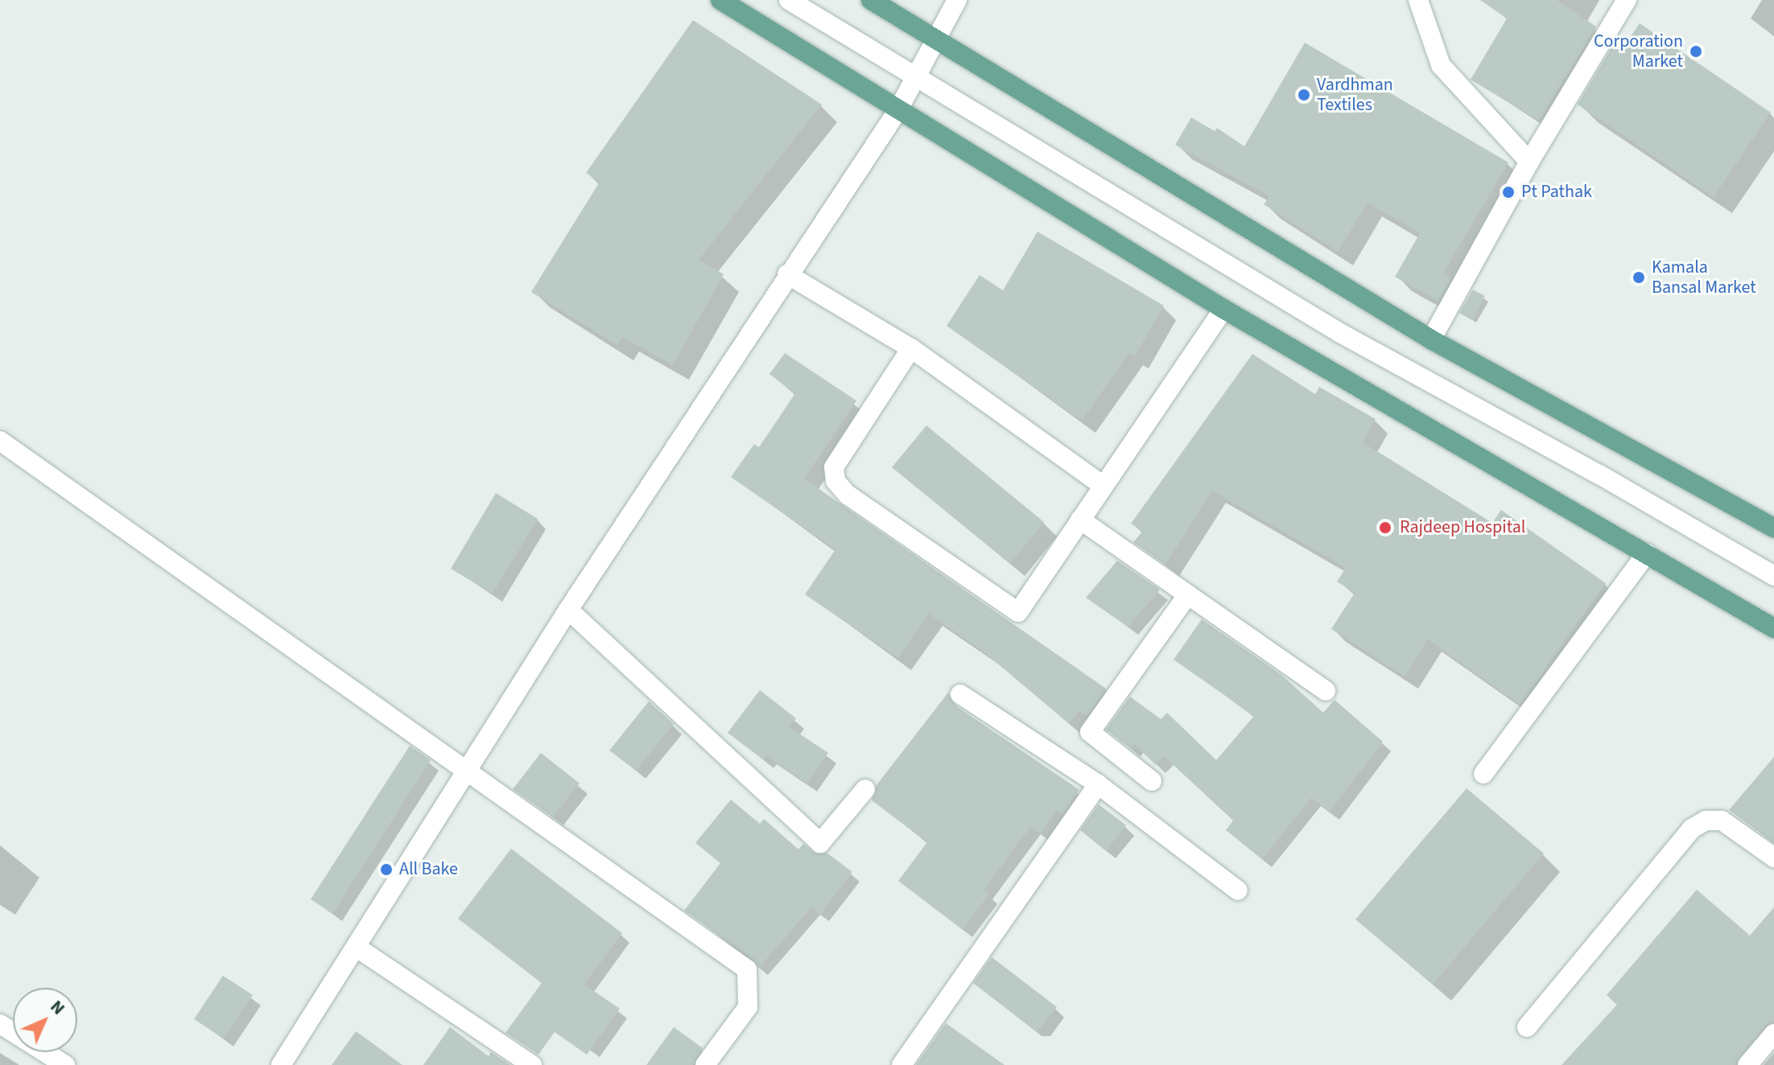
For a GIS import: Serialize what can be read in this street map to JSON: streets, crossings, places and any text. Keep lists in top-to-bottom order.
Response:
{
  "places": [
    "Corporation Market",
    "Vardhman Textiles",
    "Pt Pathak",
    "Kamala Bansal Market",
    "Rajdeep Hospital",
    "All Bake"
  ],
  "north": "top right"
}
